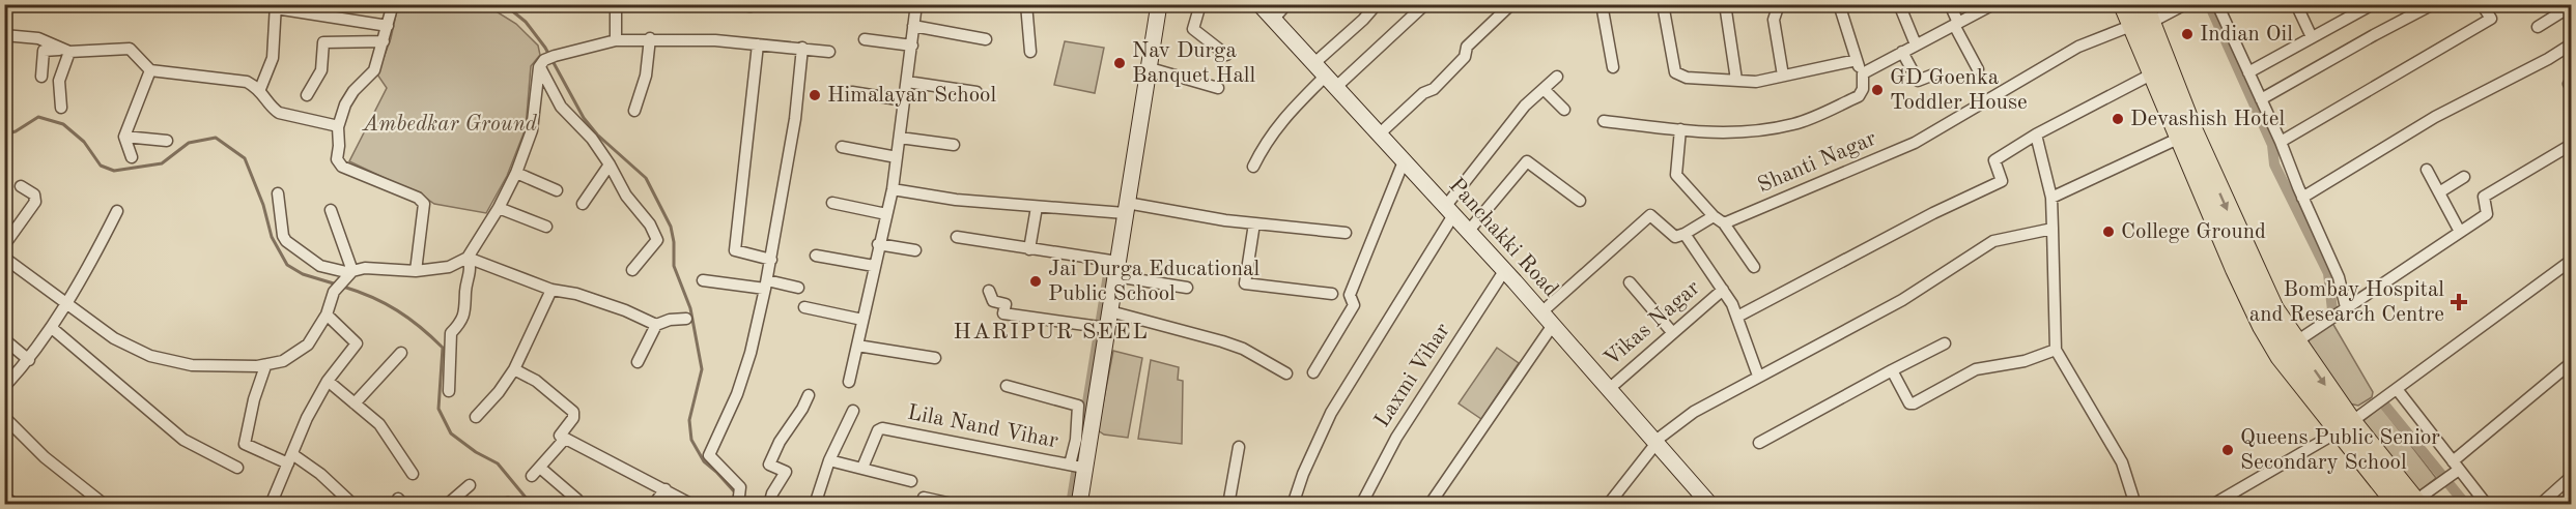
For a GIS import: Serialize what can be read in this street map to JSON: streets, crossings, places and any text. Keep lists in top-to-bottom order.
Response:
{
  "streets": {
    "main road": ["Panchakki Road"],
    "street": [
      "Shanti Nagar",
      "Vikas Nagar",
      "Laxmi Vihar",
      "Lila Nand Vihar"
    ]
  },
  "crossings": [
    ["Panchakki Road", "Vikas Nagar"],
    ["Panchakki Road", "Laxmi Vihar"]
  ],
  "districts": ["HARIPUR SEEL"],
  "parks": ["Ambedkar Ground"],
  "places": {
    "other": [
      "Indian Oil",
      "Nav Durga Banquet Hall",
      "GD Goenka Toddler House",
      "Himalayan School",
      "Devashish Hotel",
      "College Ground",
      "Jai Durga Educational Public School",
      "Queens Public Senior Secondary School"
    ],
    "health": ["Bombay Hospital and Research Centre"]
  }
}
